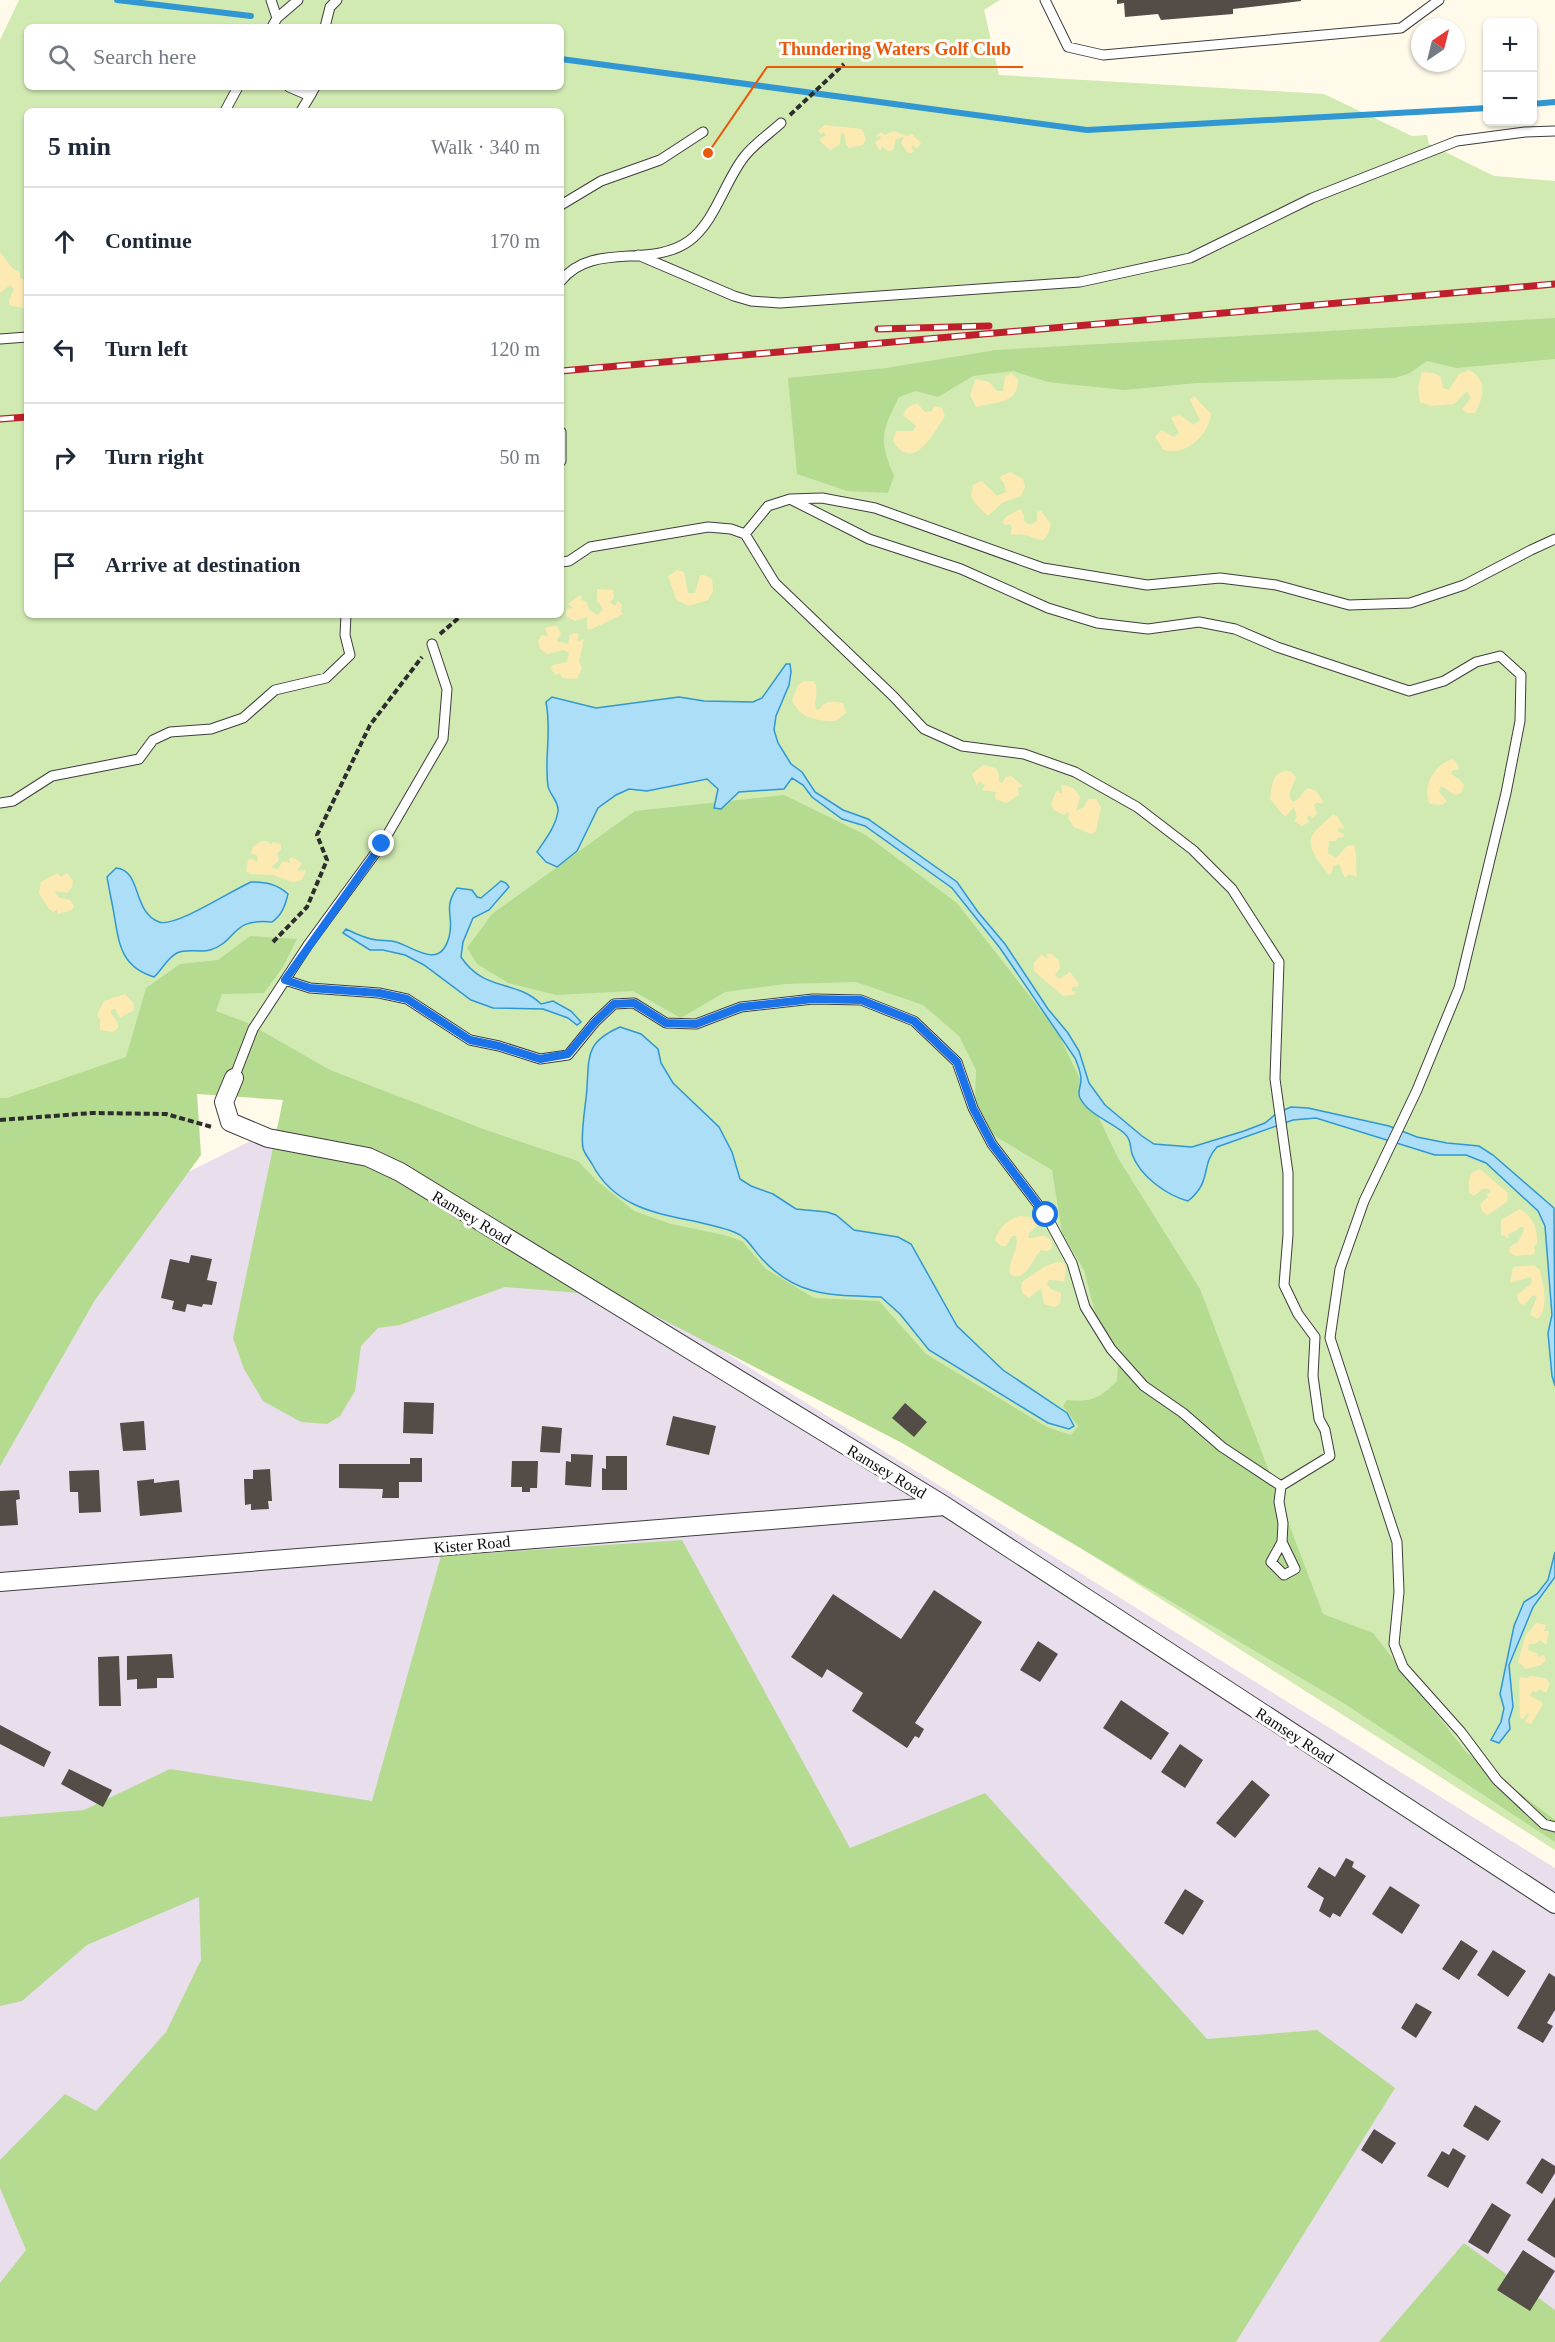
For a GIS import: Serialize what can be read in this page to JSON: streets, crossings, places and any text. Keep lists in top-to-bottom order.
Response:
{
  "streets": {
    "street": ["Ramsey Road", "Kister Road"]
  },
  "crossings": [
    ["Ramsey Road", "Kister Road"]
  ],
  "places": ["Thundering Waters Golf Club"],
  "north": "top right",
  "page": {
    "map_buttons": ["+", "−"],
    "search": "Search here",
    "heading": ["5 min", "Walk · 340 m"],
    "list": [
      ["Continue", "170 m"],
      ["Turn left", "120 m"],
      ["Turn right", "50 m"],
      "Arrive at destination"
    ]
  }
}
